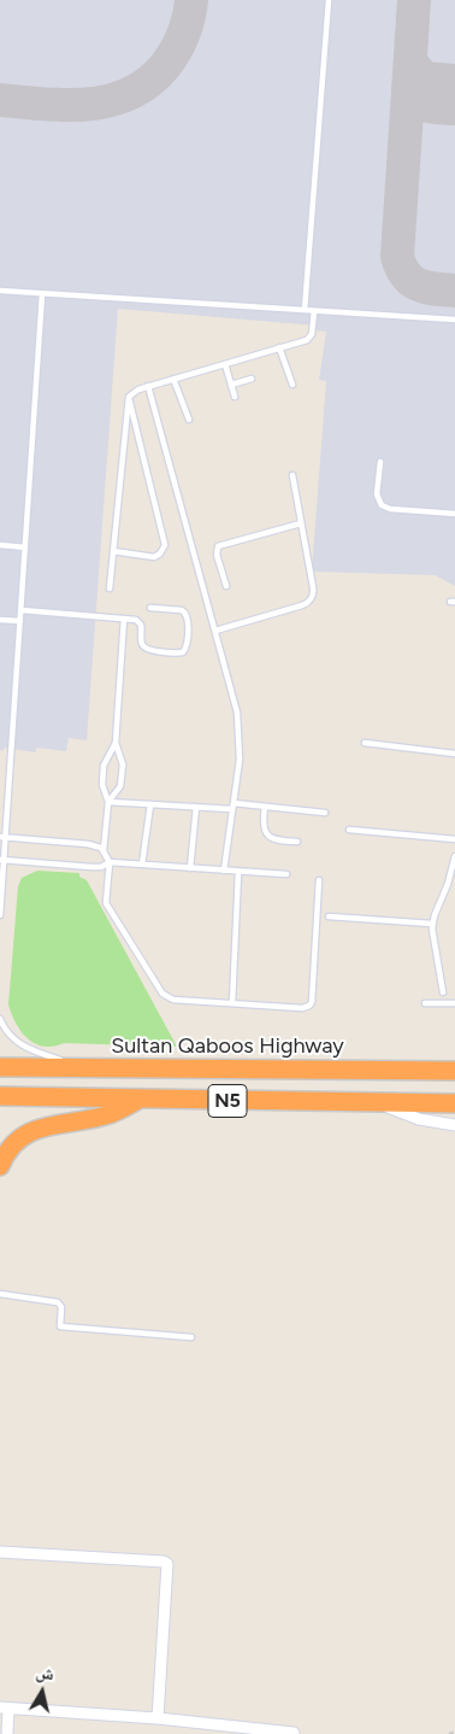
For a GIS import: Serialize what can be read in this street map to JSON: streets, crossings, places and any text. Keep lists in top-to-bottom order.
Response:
{
  "streets": {
    "highway": ["Sultan Qaboos Highway", "N5"]
  },
  "north": "top"
}
